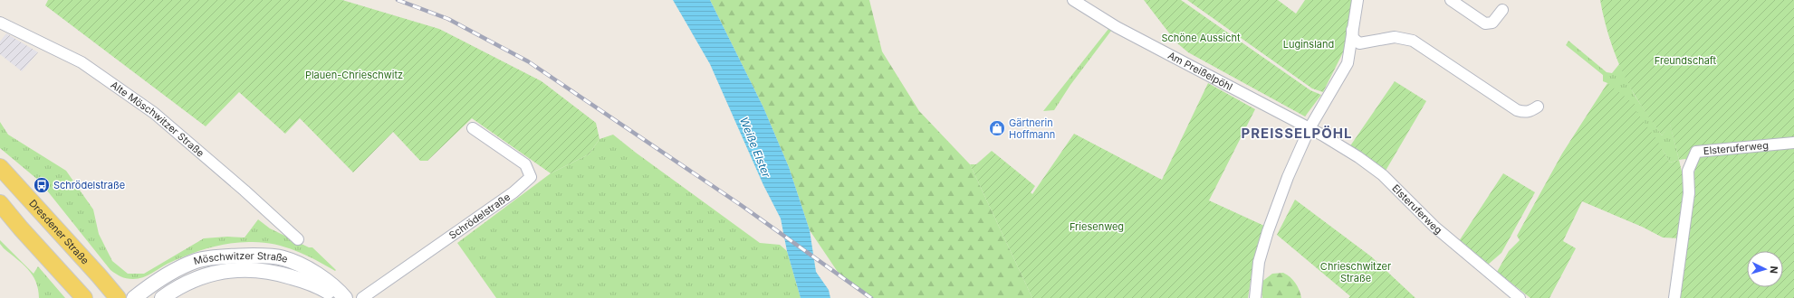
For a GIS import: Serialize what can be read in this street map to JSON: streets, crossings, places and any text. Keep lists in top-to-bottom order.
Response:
{
  "streets": {
    "main road": ["Dresdener Straße", "Möschwitzer Straße"],
    "street": [
      "Am Preißelpöhl",
      "Alte Möschwitzer Straße",
      "Elsteruferweg",
      "Schrödelstraße"
    ]
  },
  "crossings": [
    ["Am Preißelpöhl", "Elsteruferweg"]
  ],
  "districts": ["PREISSELPÖHL"],
  "water": ["Weiße Elster"],
  "parks": [
    "Schöne Aussicht",
    "Luginsland",
    "Freundschaft",
    "Plauen-Chrieschwitz",
    "Friesenweg",
    "Chrieschwitzer Straße"
  ],
  "places": {
    "shop": ["Gärtnerin Hoffmann"],
    "bus stop": ["Schrödelstraße"]
  },
  "north": "right"
}
